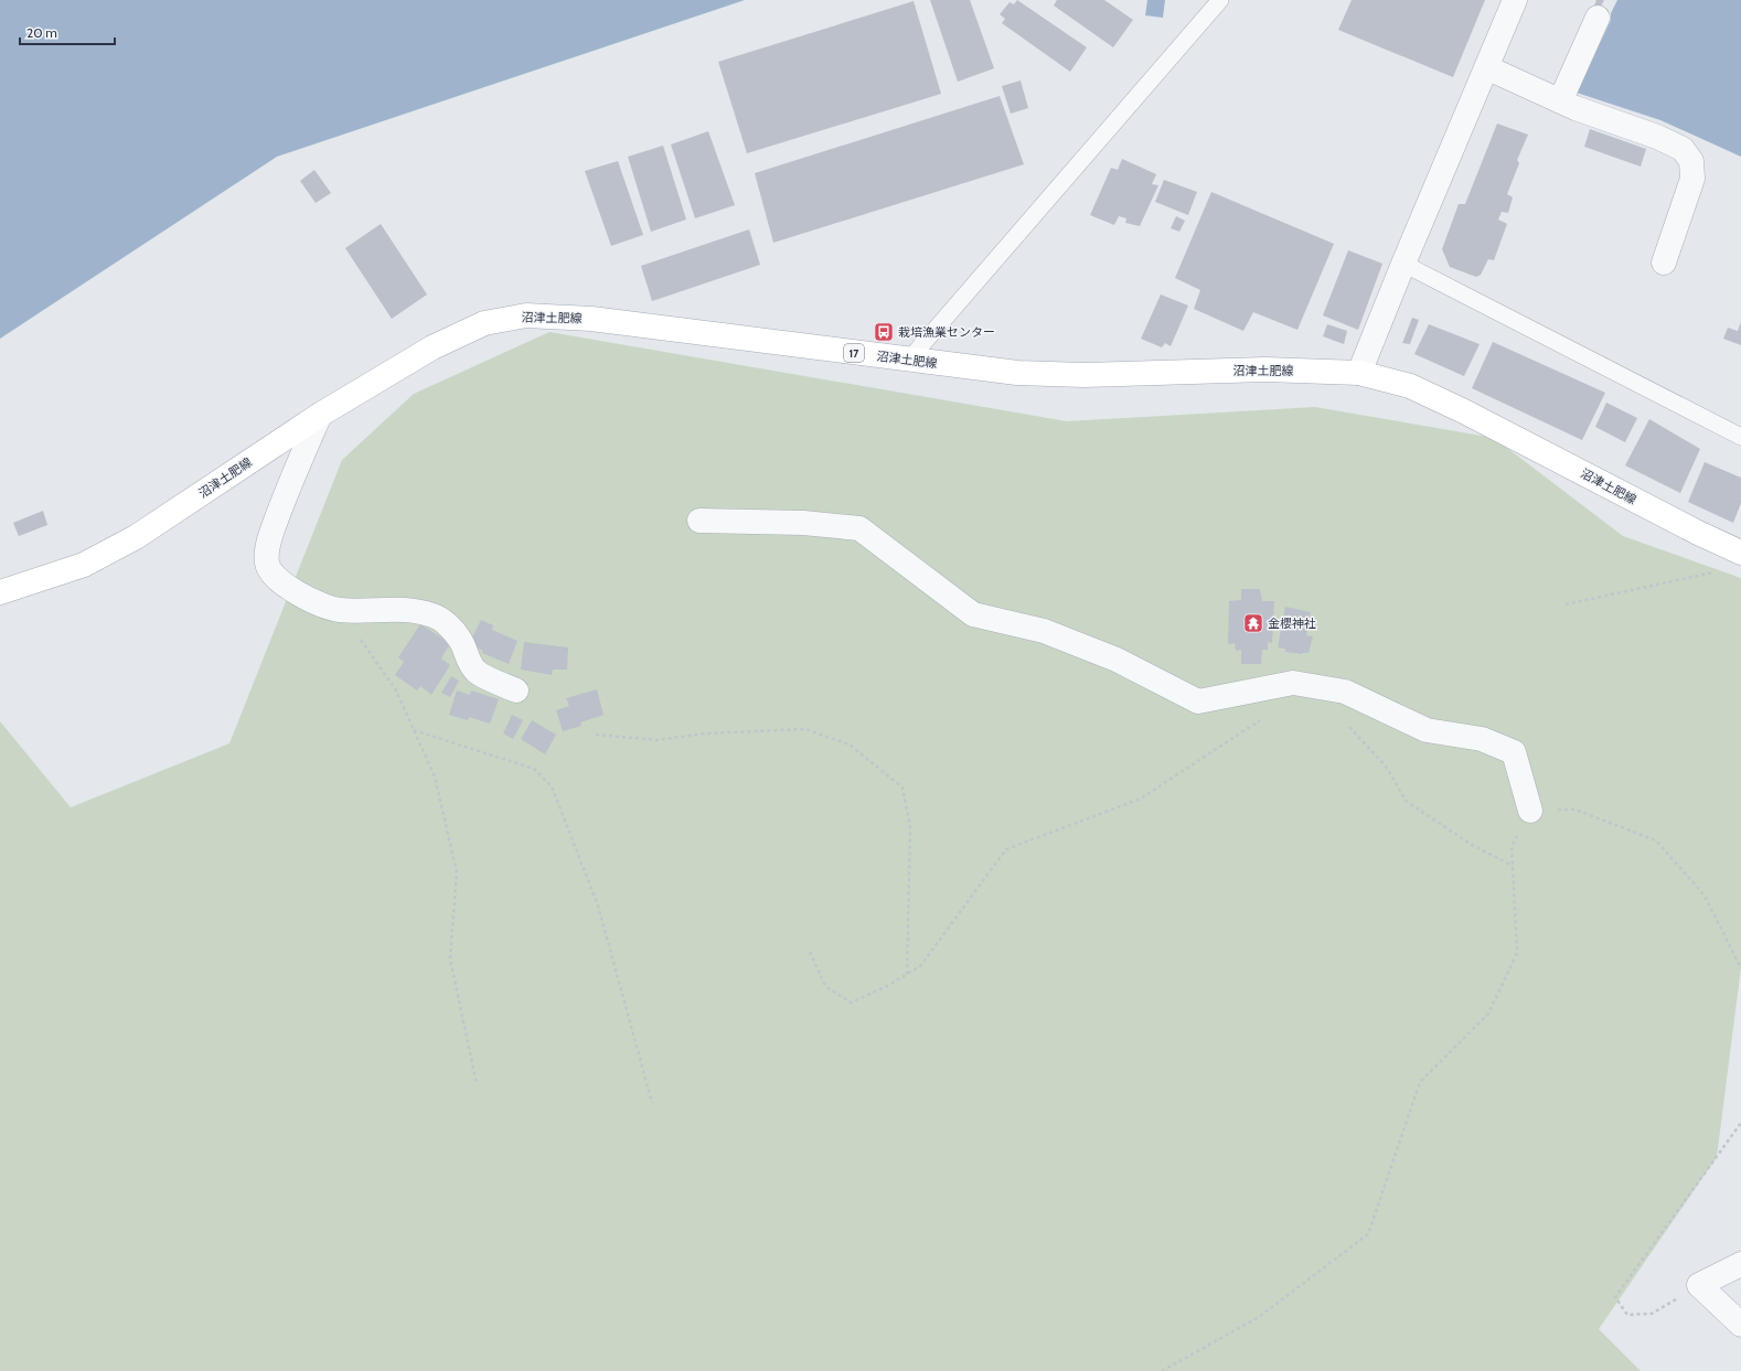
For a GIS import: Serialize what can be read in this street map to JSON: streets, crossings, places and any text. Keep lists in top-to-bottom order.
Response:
{
  "streets": {
    "main road": ["沼津土肥線", "17"]
  },
  "places": {
    "bus stop": ["栽培漁業センター"],
    "temple": ["金櫻神社"]
  },
  "scale_bar": "20 m"
}
